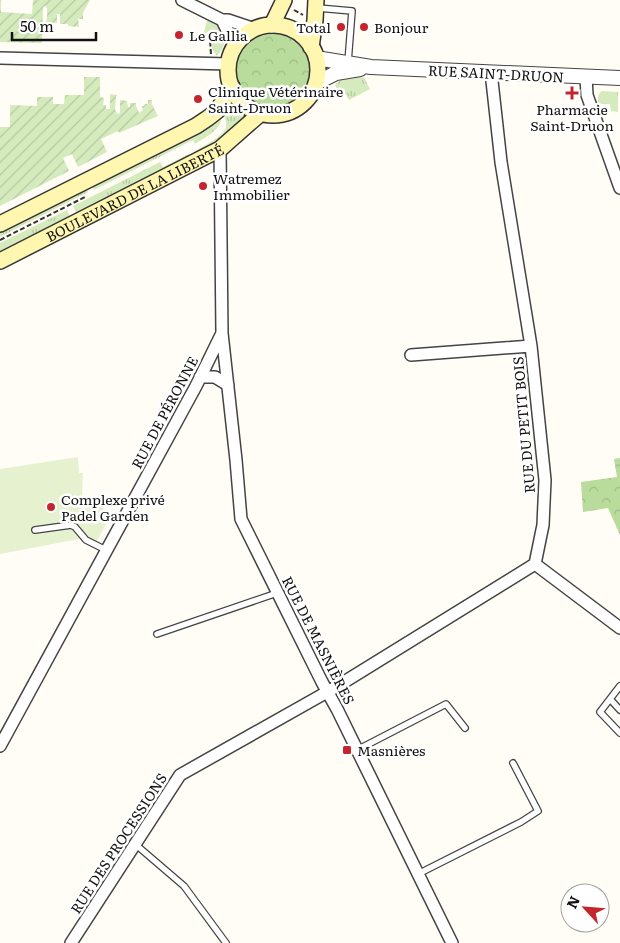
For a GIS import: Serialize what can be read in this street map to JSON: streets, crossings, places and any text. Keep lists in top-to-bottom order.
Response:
{
  "streets": {
    "main road": ["BOULEVARD DE LA LIBERTÉ"],
    "street": [
      "RUE SAINT-DRUON",
      "RUE DE PÉRONNE",
      "RUE DU PETIT BOIS",
      "RUE DE MASNIÈRES",
      "RUE DES PROCESSIONS"
    ]
  },
  "crossings": [
    ["RUE SAINT-DRUON", "BOULEVARD DE LA LIBERTÉ"],
    ["RUE SAINT-DRUON", "RUE DU PETIT BOIS"],
    ["BOULEVARD DE LA LIBERTÉ", "RUE DE PÉRONNE"],
    ["RUE DE PÉRONNE", "RUE DE MASNIÈRES"],
    ["RUE DE MASNIÈRES", "RUE DES PROCESSIONS"]
  ],
  "places": {
    "other": [
      "Total",
      "Bonjour",
      "Le Gallia",
      "Clinique Vétérinaire Saint-Druon",
      "Watremez Immobilier",
      "Complexe privé Padel Garden"
    ],
    "health": ["Pharmacie Saint-Druon"],
    "transit": ["Masnières"]
  },
  "scale_bar": "50 m",
  "north": "top left"
}
